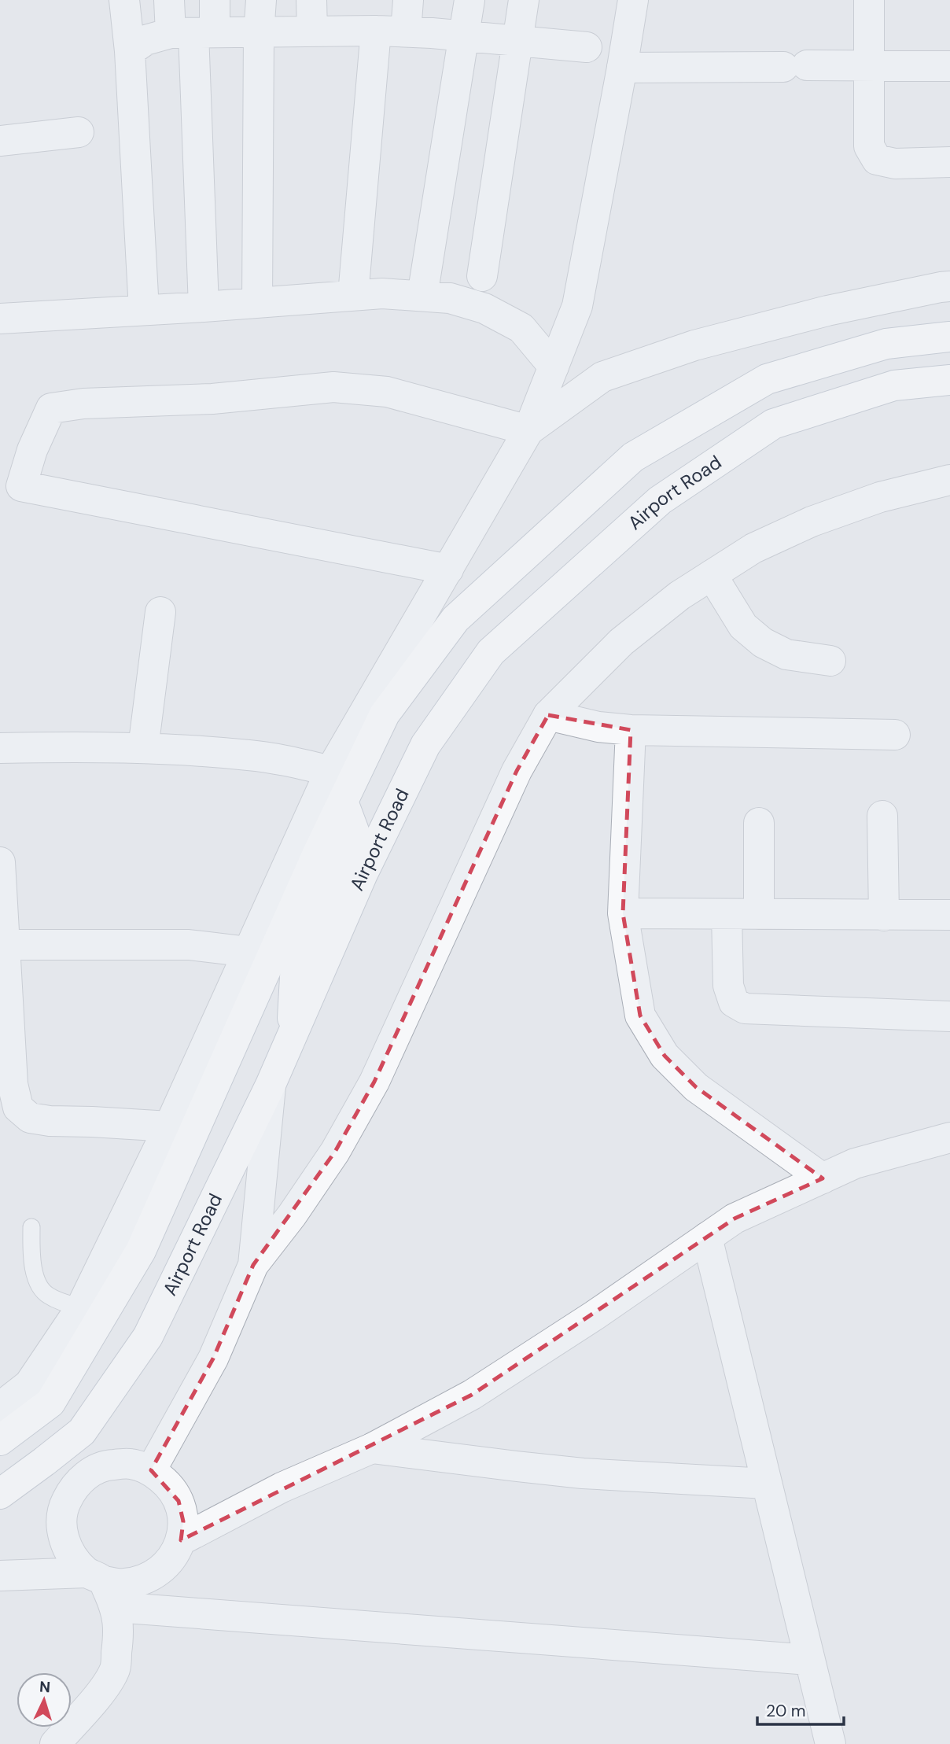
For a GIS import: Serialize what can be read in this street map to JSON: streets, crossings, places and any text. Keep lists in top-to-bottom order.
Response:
{
  "streets": {
    "main road": ["Airport Road"]
  },
  "scale_bar": "20 m",
  "north": "top"
}
